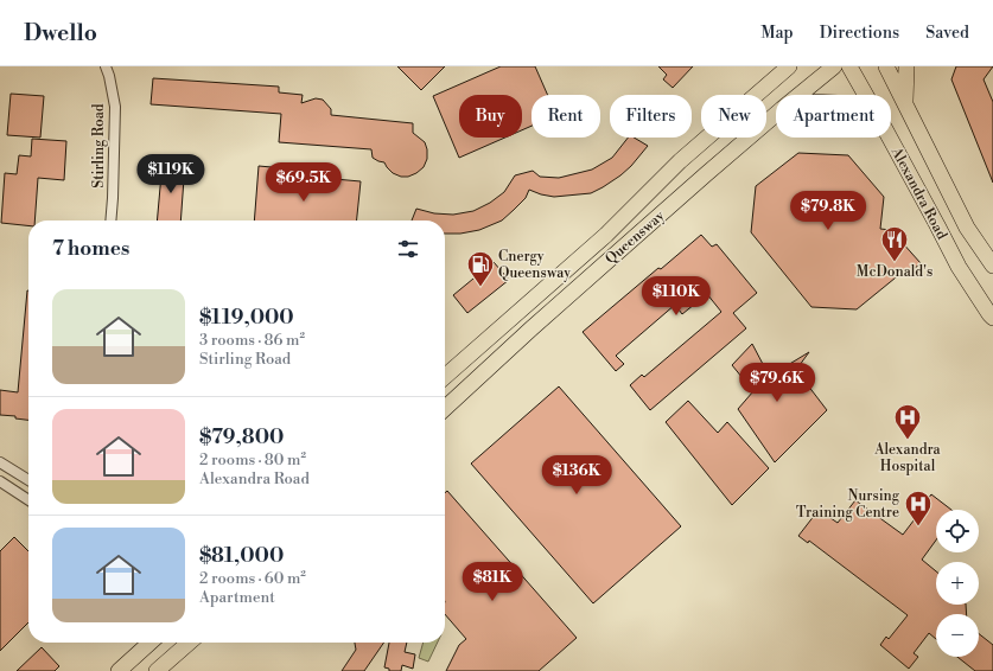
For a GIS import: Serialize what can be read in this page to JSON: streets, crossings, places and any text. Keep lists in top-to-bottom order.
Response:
{
  "streets": {
    "main road": ["Alexandra Road", "Queensway"],
    "street": ["Stirling Road"]
  },
  "places": {
    "restaurant": ["McDonald's"],
    "fuel station": ["Cnergy Queensway"],
    "hospital": ["Alexandra Hospital", "Nursing Training Centre"]
  },
  "page": {
    "header": "Dwello",
    "nav": ["Map", "Directions", "Saved"],
    "chip": [
      "Buy",
      "Rent",
      "Filters",
      "New",
      "Apartment"
    ],
    "price": [
      "$119K",
      "$69.5K",
      "$79.8K",
      "$110K",
      "$79.6K",
      "$136K",
      "$81K"
    ],
    "heading": "7 homes",
    "list": [
      {
        "name": "$119,000",
        "note": "3 rooms · 86 m² · Stirling Road"
      },
      {
        "name": "$79,800",
        "note": "2 rooms · 80 m² · Alexandra Road"
      },
      {
        "name": "$81,000",
        "note": "2 rooms · 60 m² · Apartment"
      }
    ],
    "map_buttons": ["+", "−"]
  }
}
